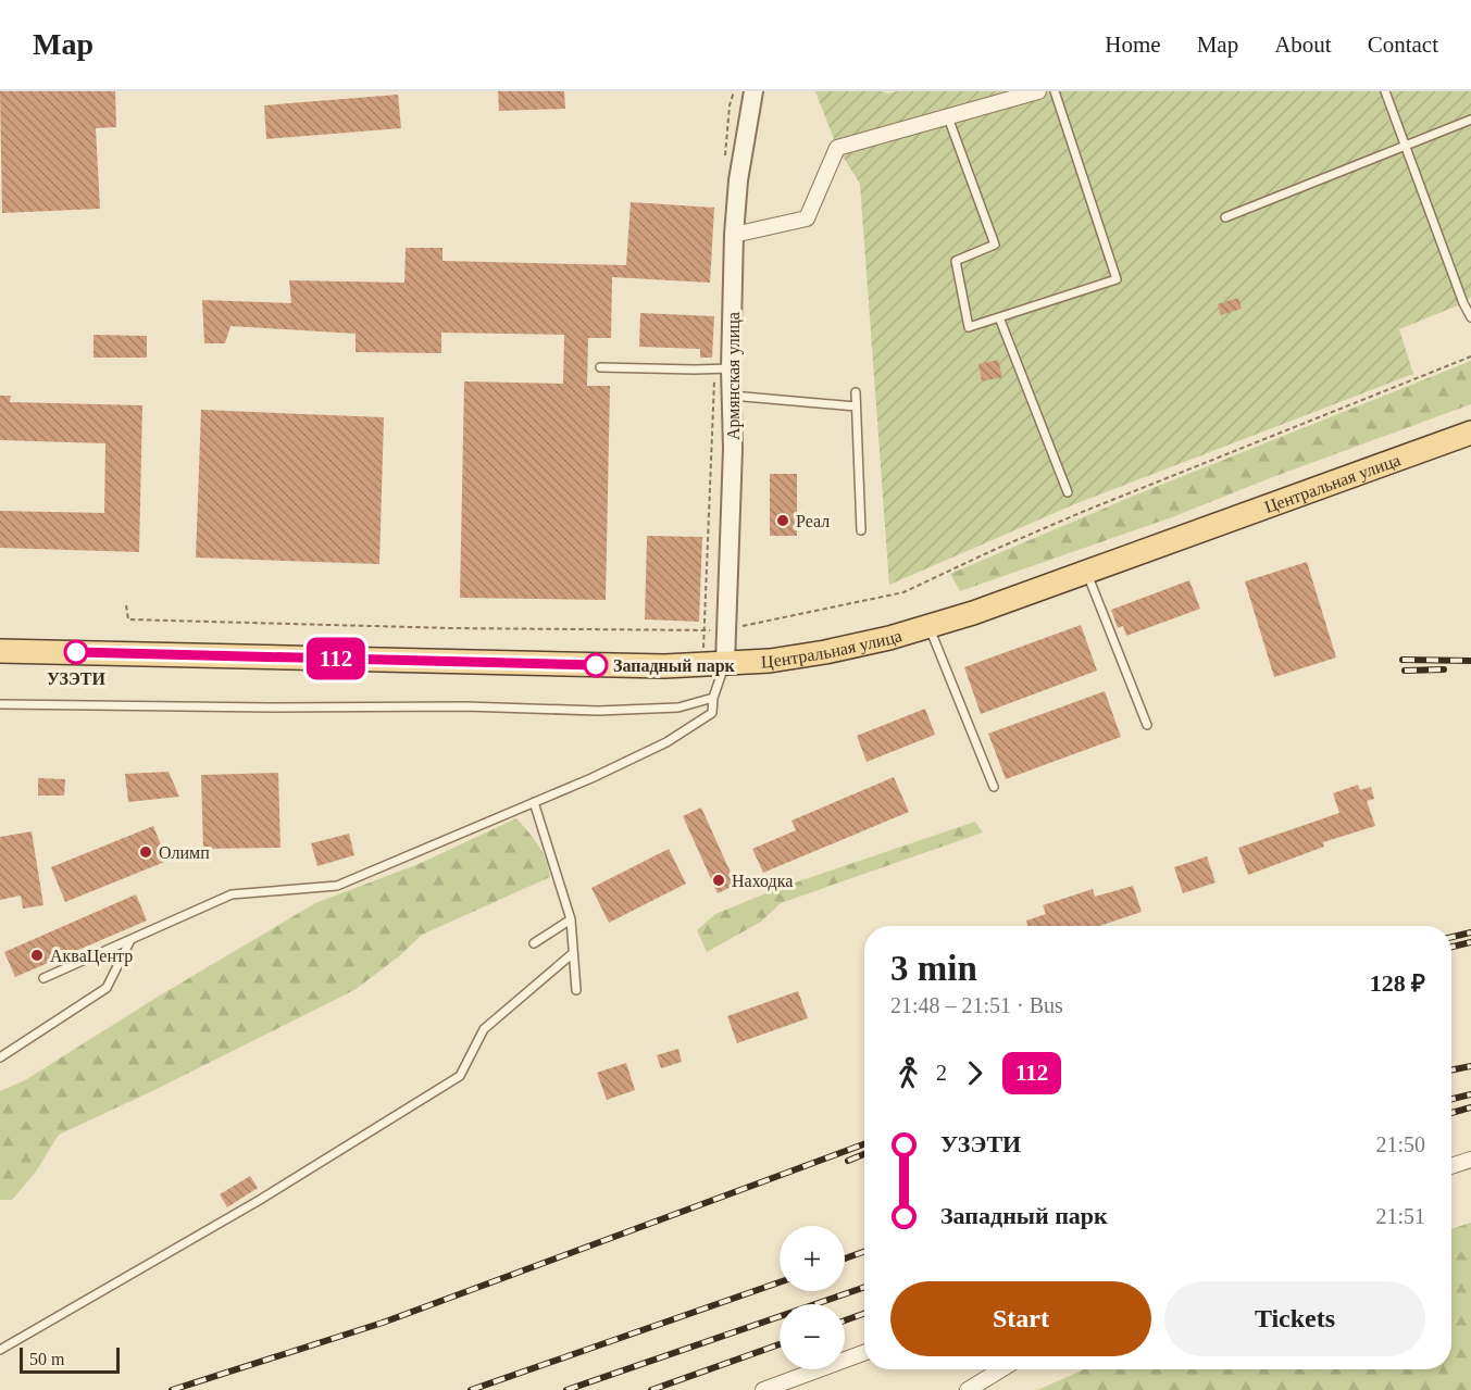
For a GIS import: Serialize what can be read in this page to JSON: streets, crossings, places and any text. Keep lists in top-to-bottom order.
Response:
{
  "streets": {
    "main road": ["Центральная улица"],
    "street": ["Армянская улица"]
  },
  "crossings": [
    ["Армянская улица", "Центральная улица"]
  ],
  "places": [
    "Реал",
    "УЗЭТИ",
    "Западный парк",
    "Олимп",
    "Находка",
    "АкваЦентр"
  ],
  "lines": ["bus line 112"],
  "scale_bar": "50 m",
  "page": {
    "header": "Map",
    "nav": [
      "Home",
      "Map",
      "About",
      "Contact"
    ],
    "on_map": "112",
    "heading": ["3 min", "21:48 – 21:51 · Bus", "128 ₽"],
    "legs": ["2", "112"],
    "list": [
      {
        "name": "УЗЭТИ",
        "value": "21:50"
      },
      {
        "name": "Западный парк",
        "value": "21:51"
      }
    ],
    "map_buttons": ["+", "−"],
    "buttons": ["Start", "Tickets"],
    "scale": "50 m"
  }
}
